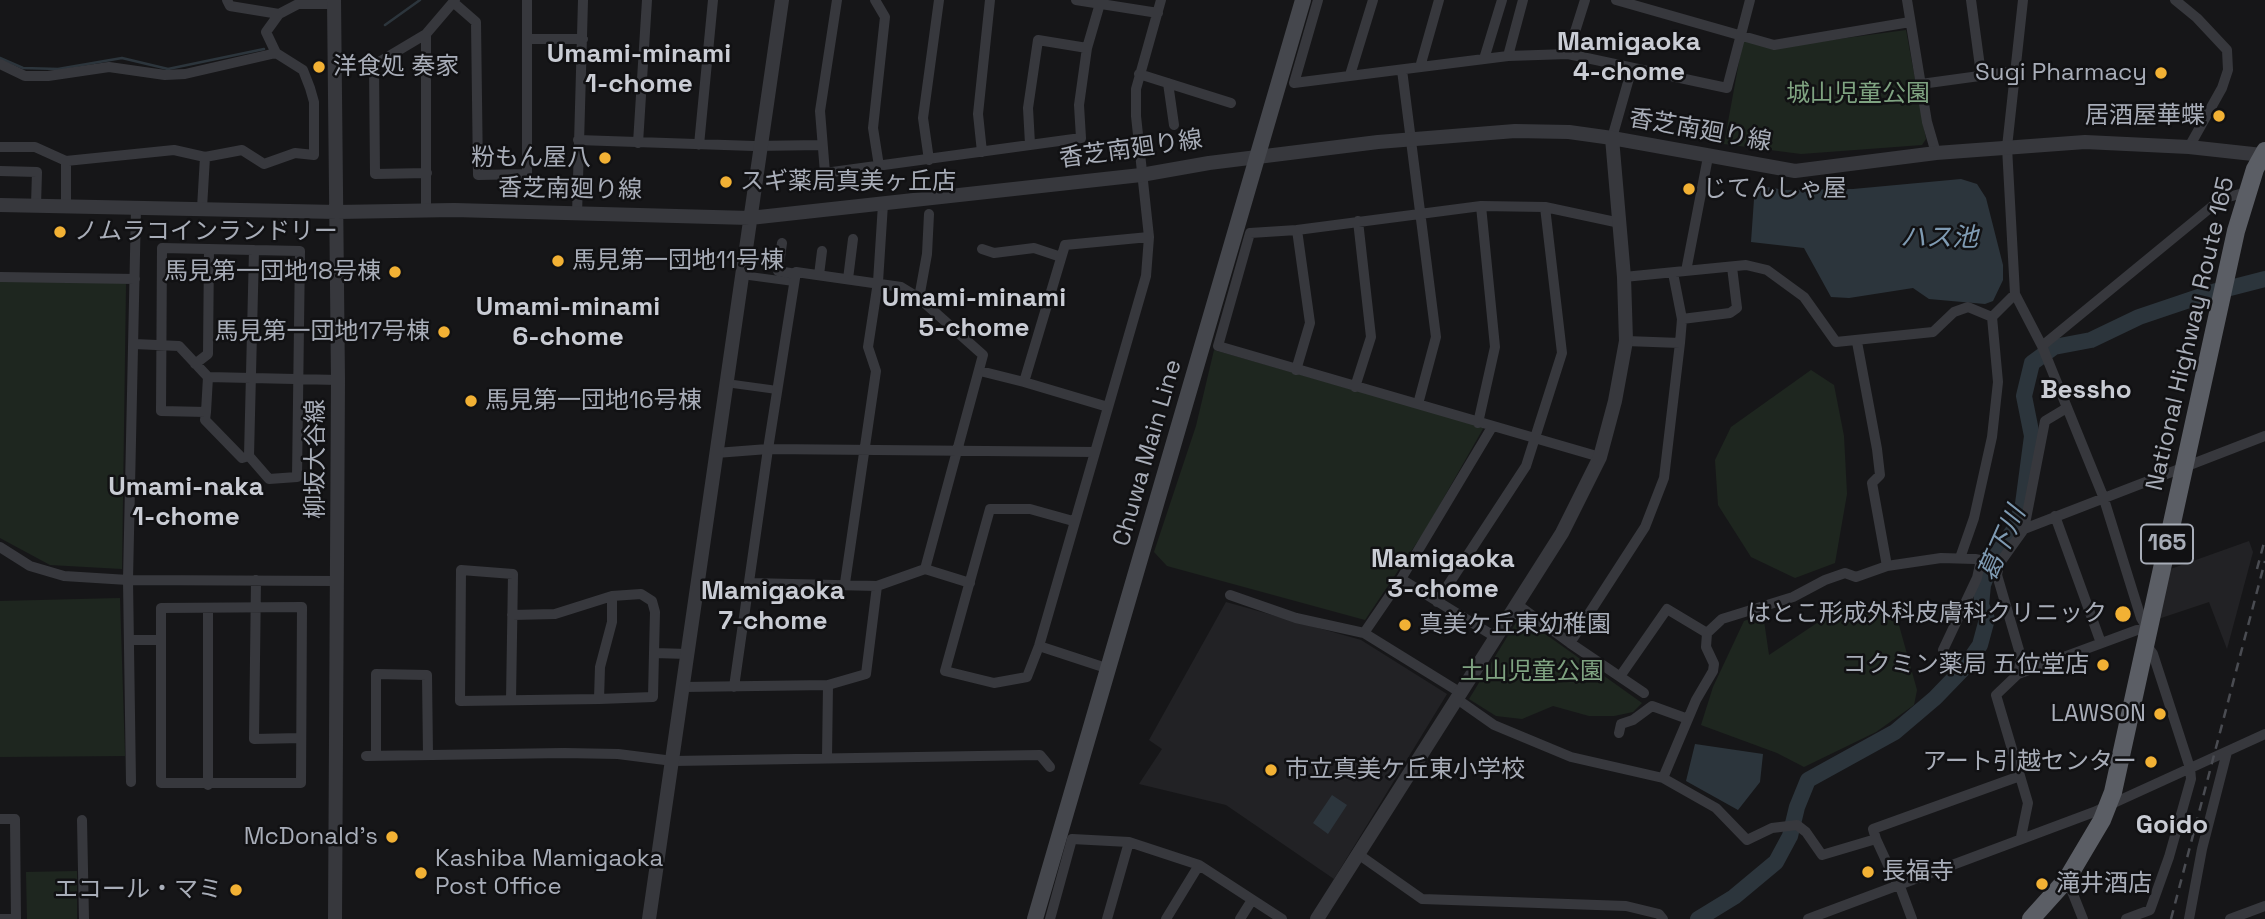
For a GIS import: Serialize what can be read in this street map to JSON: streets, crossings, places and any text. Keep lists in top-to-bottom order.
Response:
{
  "streets": {
    "highway": ["National Highway Route 165", "165"],
    "main road": ["Chuwa Main Line"],
    "street": ["香芝南廻り線", "柳坂大谷線"]
  },
  "crossings": [
    ["香芝南廻り線", "National Highway Route 165"],
    ["香芝南廻り線", "Chuwa Main Line"],
    ["香芝南廻り線", "柳坂大谷線"]
  ],
  "districts": [
    "Mamigaoka 4-chome",
    "Umami-minami 1-chome",
    "Umami-minami 5-chome",
    "Umami-minami 6-chome",
    "Bessho",
    "Umami-naka 1-chome",
    "Mamigaoka 3-chome",
    "Mamigaoka 7-chome",
    "Goido"
  ],
  "water": ["ハス池", "葛下川"],
  "parks": ["城山児童公園", "土山児童公園"],
  "places": [
    "洋食処 奏家",
    "Sugi Pharmacy",
    "居酒屋華蝶",
    "粉もん屋八",
    "スギ薬局真美ヶ丘店",
    "じてんしゃ屋",
    "ノムラコインランドリー",
    "馬見第一団地11号棟",
    "馬見第一団地18号棟",
    "馬見第一団地17号棟",
    "馬見第一団地16号棟",
    "はとこ形成外科皮膚科クリニック",
    "真美ケ丘東幼稚園",
    "コクミン薬局 五位堂店",
    "LAWSON",
    "アート引越センター",
    "市立真美ケ丘東小学校",
    "McDonald's",
    "長福寺",
    "Kashiba Mamigaoka Post Office",
    "滝井酒店",
    "エコール・マミ"
  ]
}
